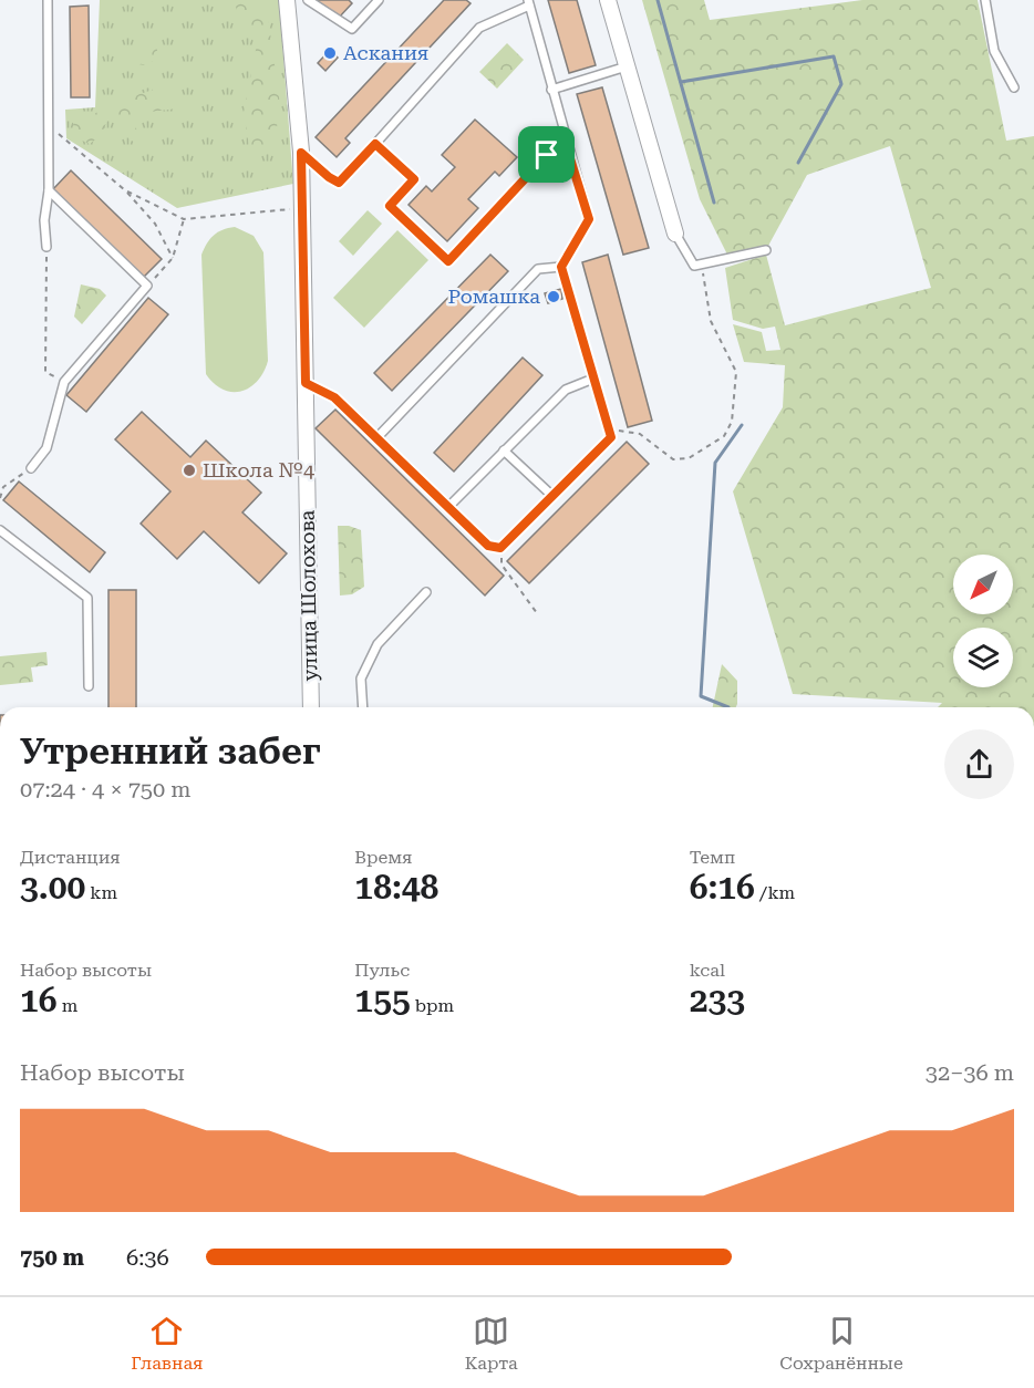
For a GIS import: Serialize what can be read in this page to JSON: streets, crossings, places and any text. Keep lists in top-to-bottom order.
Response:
{
  "streets": {
    "street": ["улица Шолохова"]
  },
  "places": ["Аскания", "Ромашка", "Школа №4"],
  "north": "bottom left",
  "page": {
    "heading": ["Утренний забег", "07:24 · 4 × 750 m"],
    "stats": [
      ["Дистанция", "3.00 km"],
      ["Время", "18:48"],
      ["Темп", "6:16 /km"],
      ["Набор высоты", "16 m"],
      ["Пульс", "155 bpm"],
      ["kcal", "233"]
    ],
    "chart": ["Набор высоты", "32–36 m"],
    "list": [
      {
        "name": "750 m",
        "note": "6:36"
      }
    ],
    "tabs": ["Главная", "Карта", "Сохранённые"]
  }
}
